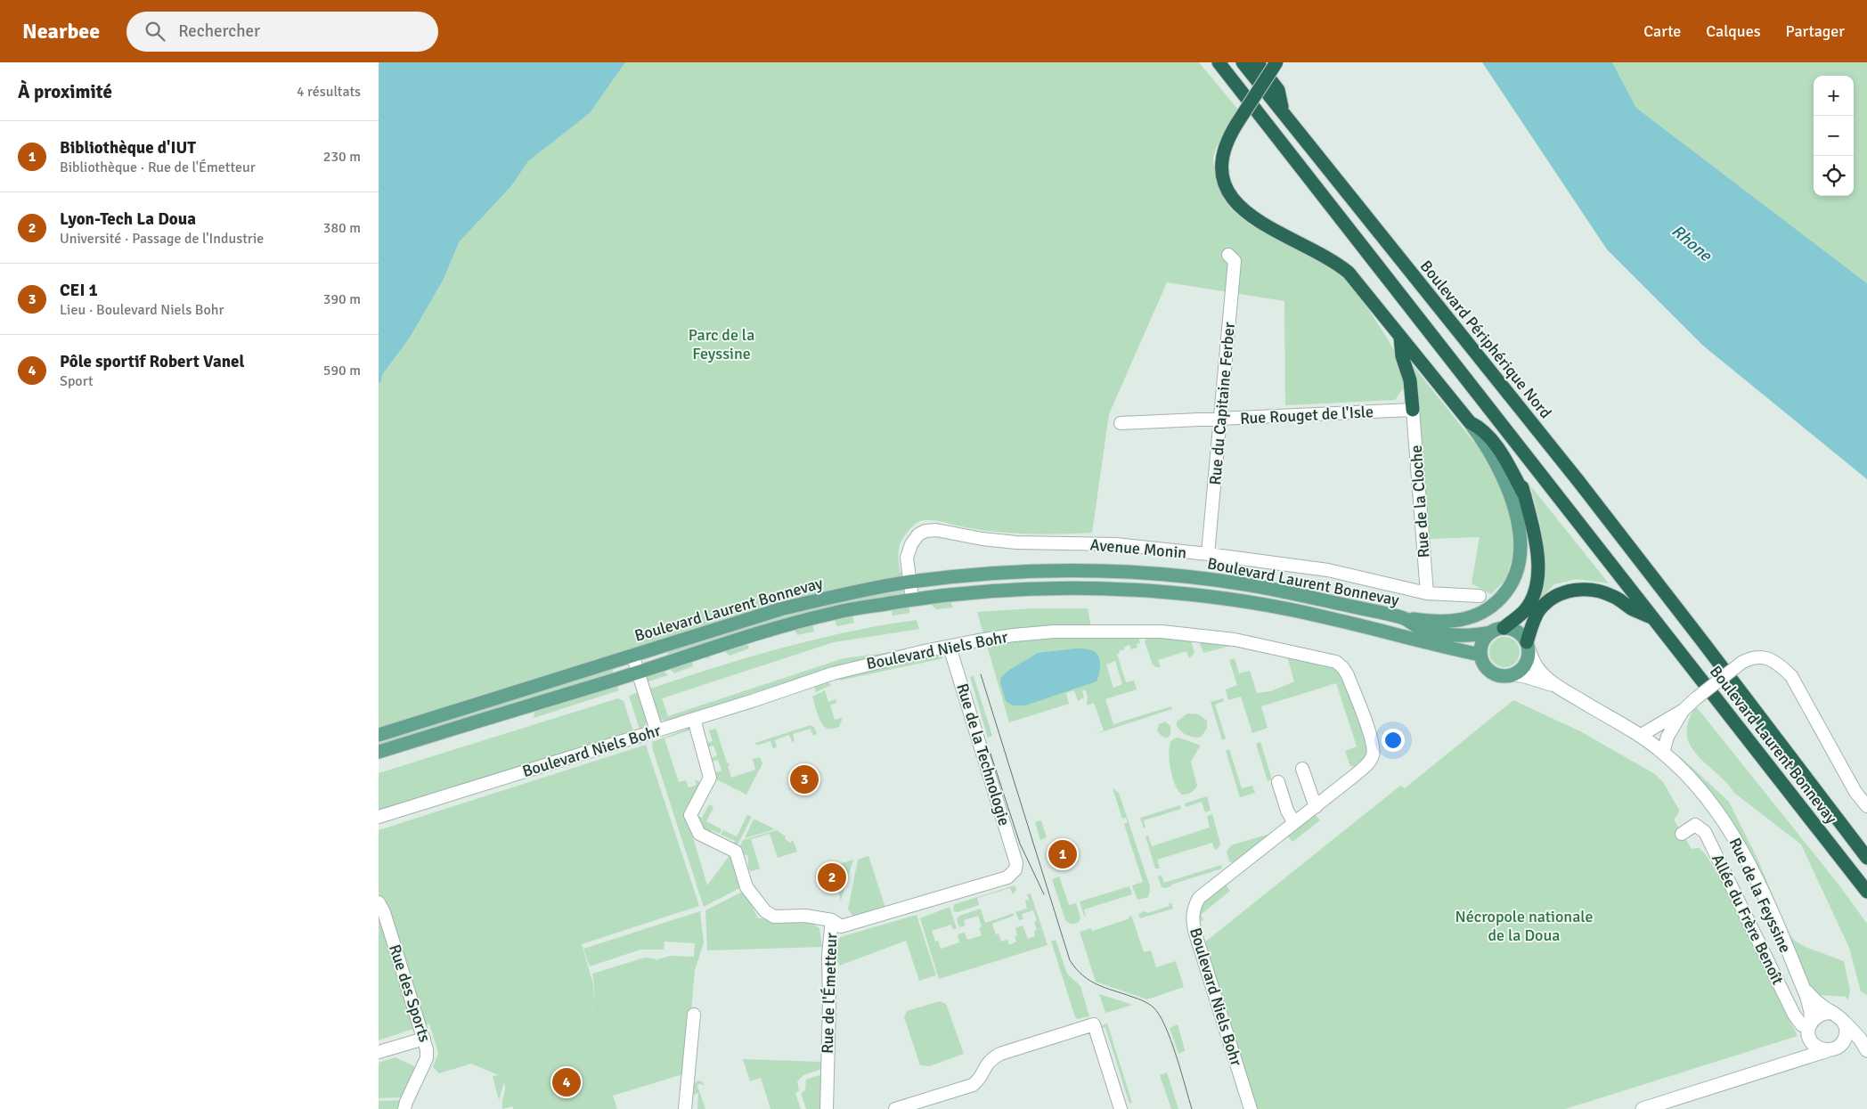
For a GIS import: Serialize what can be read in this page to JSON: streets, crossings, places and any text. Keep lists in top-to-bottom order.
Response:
{
  "streets": {
    "highway": ["Boulevard Périphérique Nord", "Boulevard Laurent Bonnevay"],
    "street": [
      "Rue du Capitaine Ferber",
      "Rue Rouget de l'Isle",
      "Rue de la Cloche",
      "Avenue Monin",
      "Boulevard Niels Bohr",
      "Rue de la Technologie",
      "Rue de la Feyssine",
      "Allée du Frère Benoît",
      "Rue des Sports",
      "Rue de l'Émetteur"
    ]
  },
  "crossings": [
    ["Boulevard Périphérique Nord", "Boulevard Laurent Bonnevay"],
    ["Rue du Capitaine Ferber", "Rue Rouget de l'Isle"],
    ["Rue du Capitaine Ferber", "Avenue Monin"],
    ["Rue Rouget de l'Isle", "Rue de la Cloche"],
    ["Rue de la Cloche", "Avenue Monin"],
    ["Avenue Monin", "Boulevard Laurent Bonnevay"],
    ["Boulevard Laurent Bonnevay", "Rue de la Feyssine"],
    ["Boulevard Niels Bohr", "Rue de la Technologie"],
    ["Rue de la Technologie", "Rue de l'Émetteur"],
    ["Rue de la Feyssine", "Allée du Frère Benoît"]
  ],
  "water": ["Rhone"],
  "parks": ["Parc de la Feyssine", "Nécropole nationale de la Doua"],
  "page": {
    "header": "Nearbee",
    "search": "Rechercher",
    "nav": ["Carte", "Calques", "Partager"],
    "heading": ["À proximité", "4 résultats"],
    "map_buttons": ["+", "−"],
    "list": [
      {
        "mark": "1",
        "name": "Bibliothèque d'IUT",
        "note": "Bibliothèque · Rue de l'Émetteur",
        "value": "230 m"
      },
      {
        "mark": "2",
        "name": "Lyon-Tech La Doua",
        "note": "Université · Passage de l'Industrie",
        "value": "380 m"
      },
      {
        "mark": "3",
        "name": "CEI 1",
        "note": "Lieu · Boulevard Niels Bohr",
        "value": "390 m"
      },
      {
        "mark": "4",
        "name": "Pôle sportif Robert Vanel",
        "note": "Sport",
        "value": "590 m"
      }
    ],
    "pins": [
      "3",
      "1",
      "2",
      "4"
    ]
  }
}
